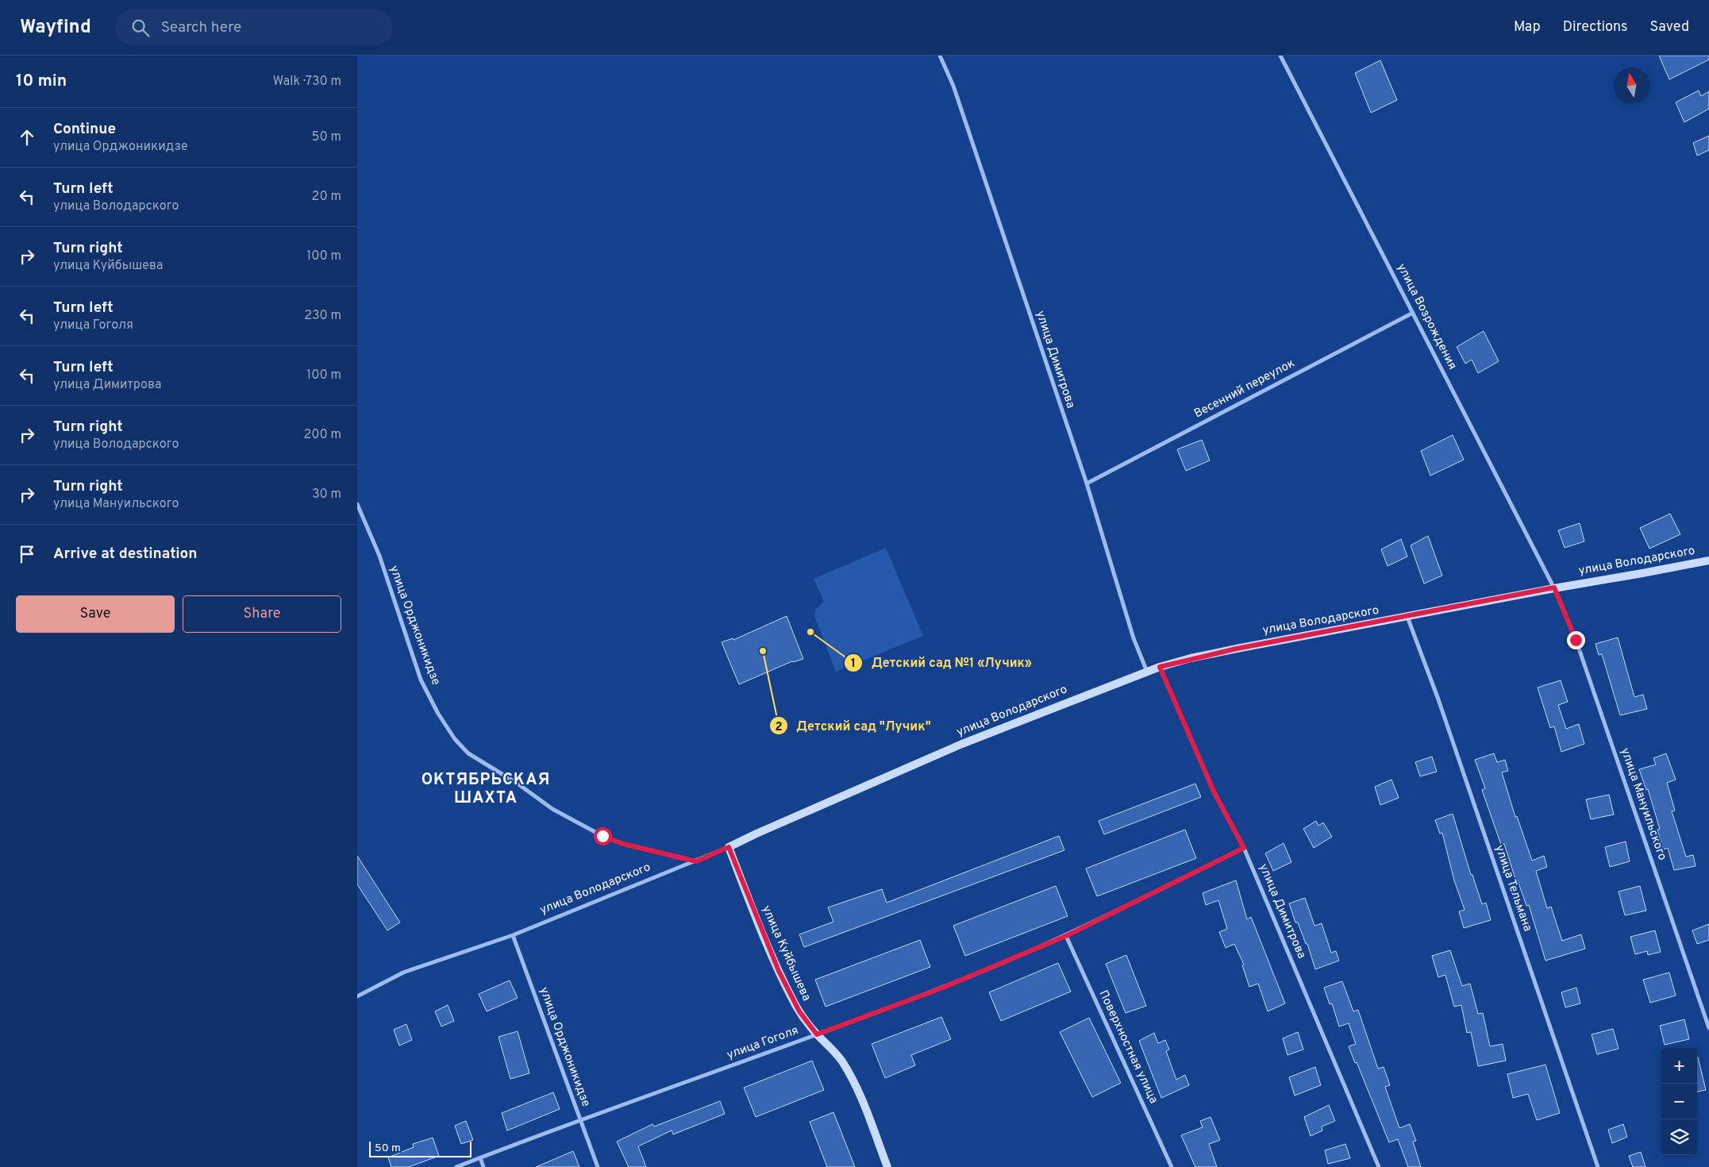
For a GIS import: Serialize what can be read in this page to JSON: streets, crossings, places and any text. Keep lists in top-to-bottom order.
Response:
{
  "streets": {
    "street": [
      "улица Возрождения",
      "улица Димитрова",
      "Весенний переулок",
      "улица Володарского",
      "улица Орджоникидзе",
      "улица Мануильского",
      "улица Тельмана",
      "улица Куйбышева",
      "улица Гоголя",
      "Поверхностная улица"
    ]
  },
  "crossings": [
    ["улица Возрождения", "Весенний переулок"],
    ["улица Возрождения", "улица Володарского"],
    ["улица Возрождения", "улица Мануильского"],
    ["улица Димитрова", "Весенний переулок"],
    ["улица Димитрова", "улица Володарского"],
    ["улица Димитрова", "улица Гоголя"],
    ["улица Володарского", "улица Орджоникидзе"],
    ["улица Володарского", "улица Мануильского"],
    ["улица Володарского", "улица Тельмана"],
    ["улица Володарского", "улица Куйбышева"],
    ["улица Орджоникидзе", "улица Гоголя"],
    ["улица Куйбышева", "улица Гоголя"],
    ["улица Гоголя", "Поверхностная улица"]
  ],
  "districts": ["ОКТЯБРЬСКАЯ ШАХТА"],
  "places": ["Детский сад №1 «Лучик»", "Детский сад \"Лучик\""],
  "scale_bar": "50 m",
  "north": "top",
  "page": {
    "header": "Wayfind",
    "search": "Search here",
    "nav": ["Map", "Directions", "Saved"],
    "heading": ["10 min", "Walk · 730 m"],
    "list": [
      ["Continue", "улица Орджоникидзе", "50 m"],
      ["Turn left", "улица Володарского", "20 m"],
      ["Turn right", "улица Куйбышева", "100 m"],
      ["Turn left", "улица Гоголя", "230 m"],
      ["Turn left", "улица Димитрова", "100 m"],
      ["Turn right", "улица Володарского", "200 m"],
      ["Turn right", "улица Мануильского", "30 m"],
      "Arrive at destination"
    ],
    "buttons": ["Save", "Share"],
    "map_buttons": ["+", "−"],
    "scale": "50 m"
  }
}
